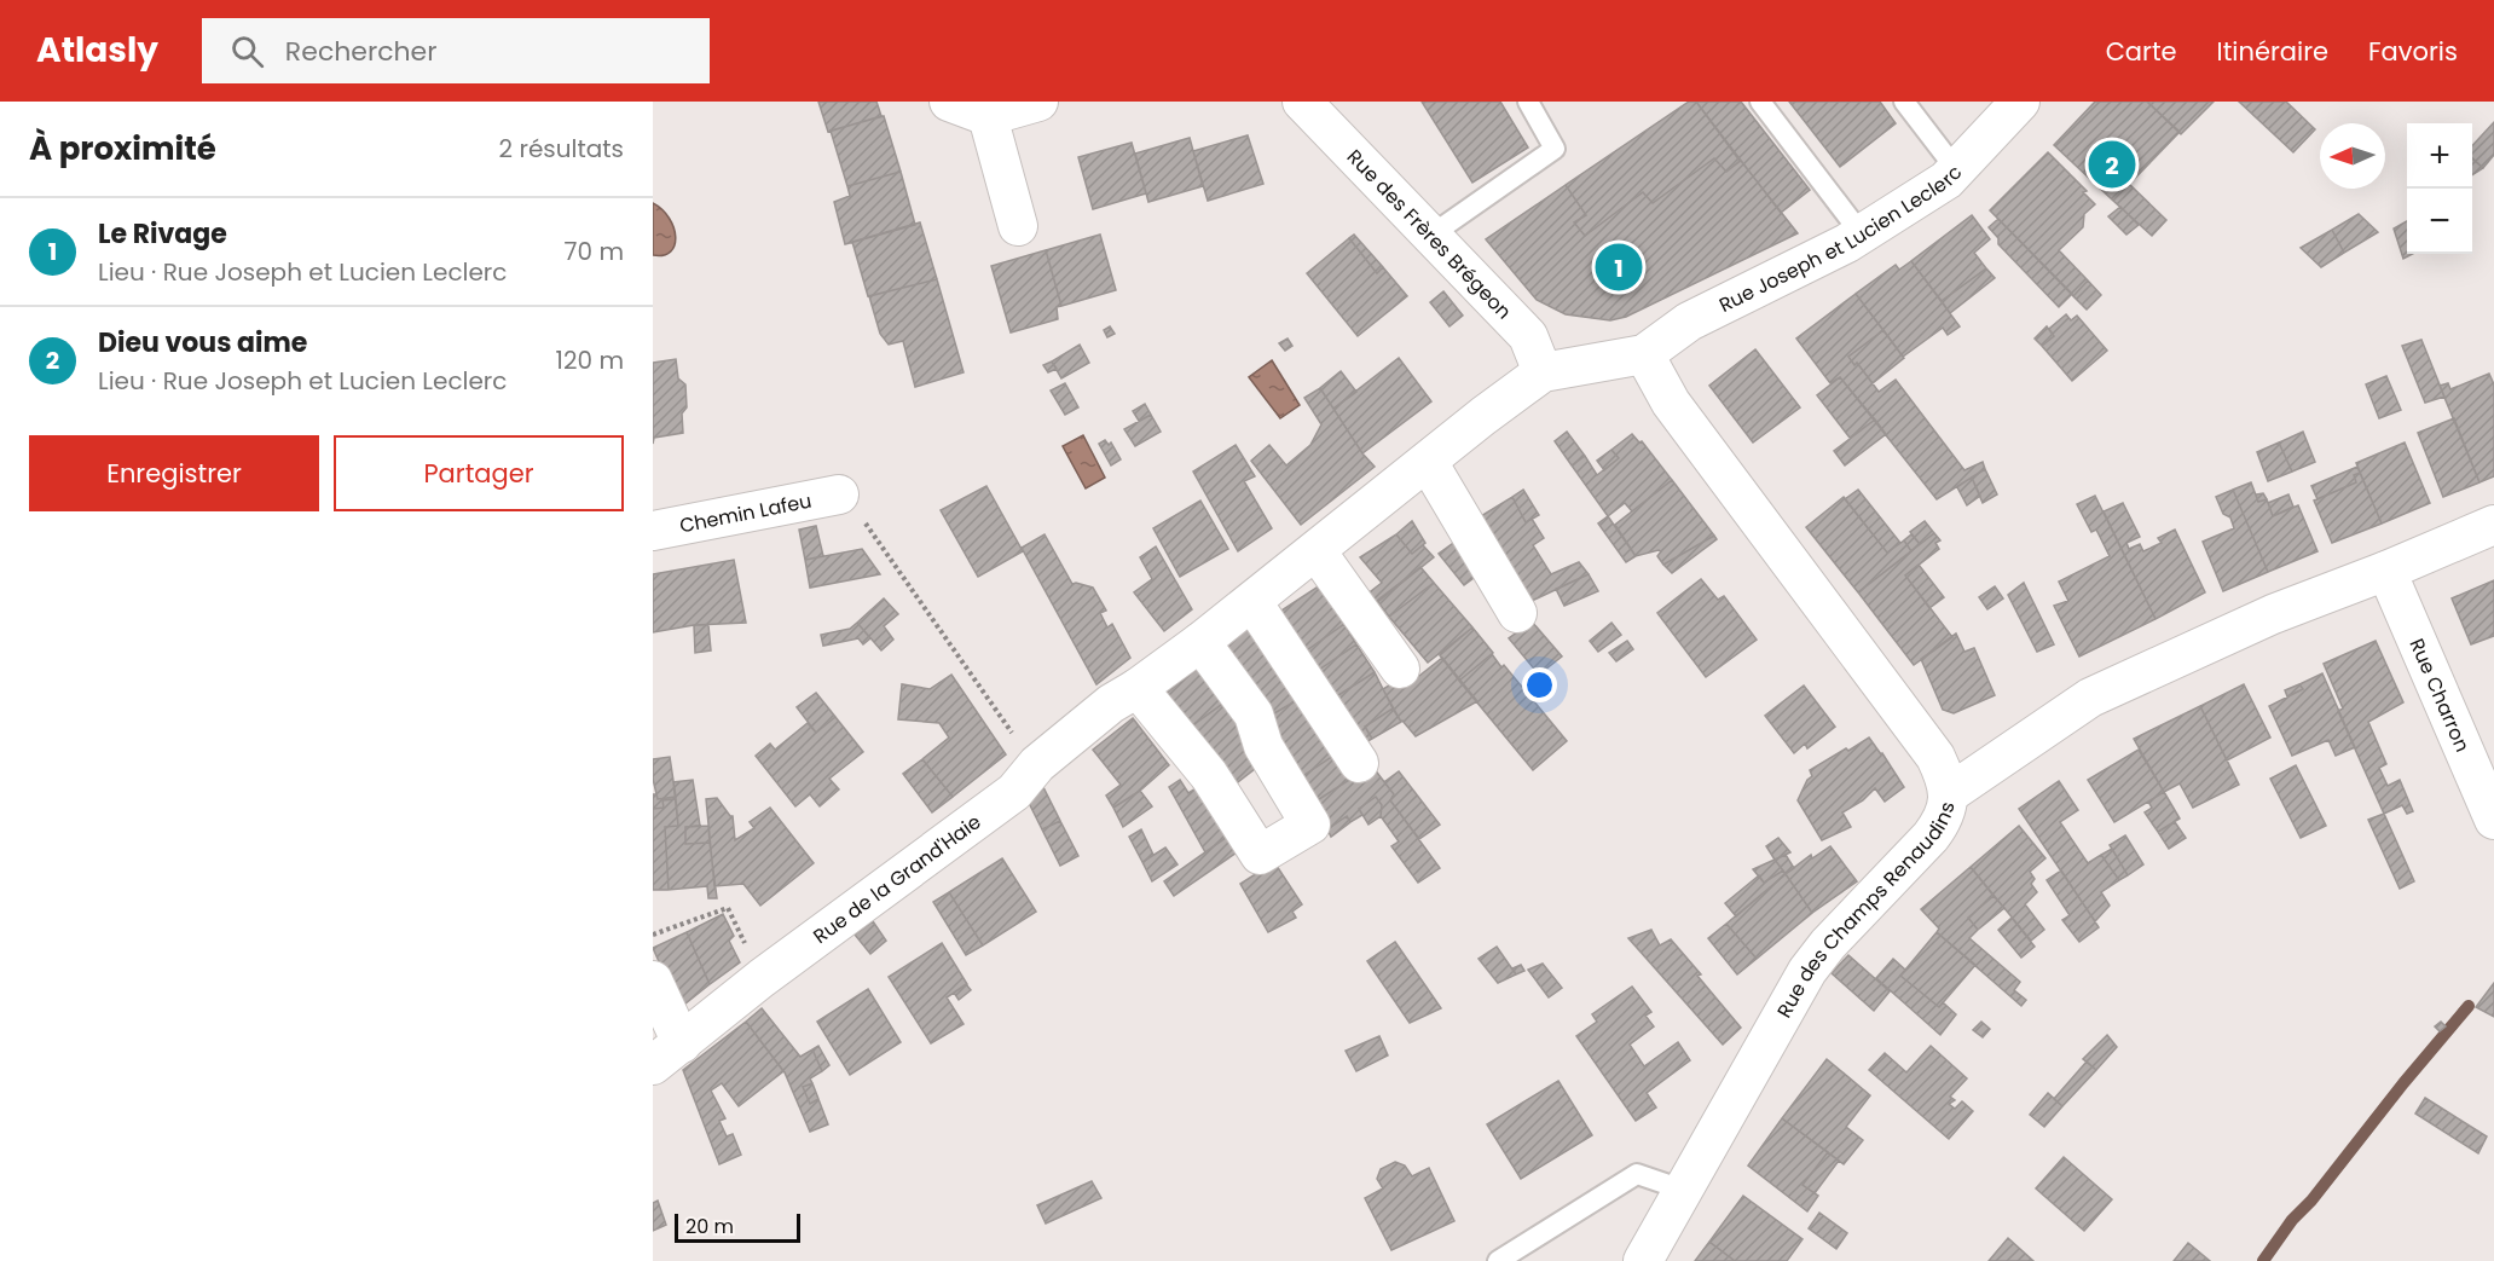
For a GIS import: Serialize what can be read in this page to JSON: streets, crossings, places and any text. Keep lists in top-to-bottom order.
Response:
{
  "streets": {
    "street": [
      "Rue des Frères Brégeon",
      "Rue Joseph et Lucien Leclerc",
      "Chemin Lafeu",
      "Rue Charron",
      "Rue de la Grand'Haie",
      "Rue des Champs Renaudins"
    ]
  },
  "crossings": [
    ["Rue des Frères Brégeon", "Rue de la Grand'Haie"],
    ["Rue Joseph et Lucien Leclerc", "Rue de la Grand'Haie"],
    ["Rue Joseph et Lucien Leclerc", "Rue des Champs Renaudins"],
    ["Rue de la Grand'Haie", "Rue des Champs Renaudins"]
  ],
  "scale_bar": "20 m",
  "north": "left",
  "page": {
    "header": "Atlasly",
    "search": "Rechercher",
    "nav": ["Carte", "Itinéraire", "Favoris"],
    "heading": ["À proximité", "2 résultats"],
    "map_buttons": ["+", "−"],
    "pins": ["2", "1"],
    "list": [
      {
        "mark": "1",
        "name": "Le Rivage",
        "note": "Lieu · Rue Joseph et Lucien Leclerc",
        "value": "70 m"
      },
      {
        "mark": "2",
        "name": "Dieu vous aime",
        "note": "Lieu · Rue Joseph et Lucien Leclerc",
        "value": "120 m"
      }
    ],
    "buttons": ["Enregistrer", "Partager"],
    "scale": "20 m"
  }
}
